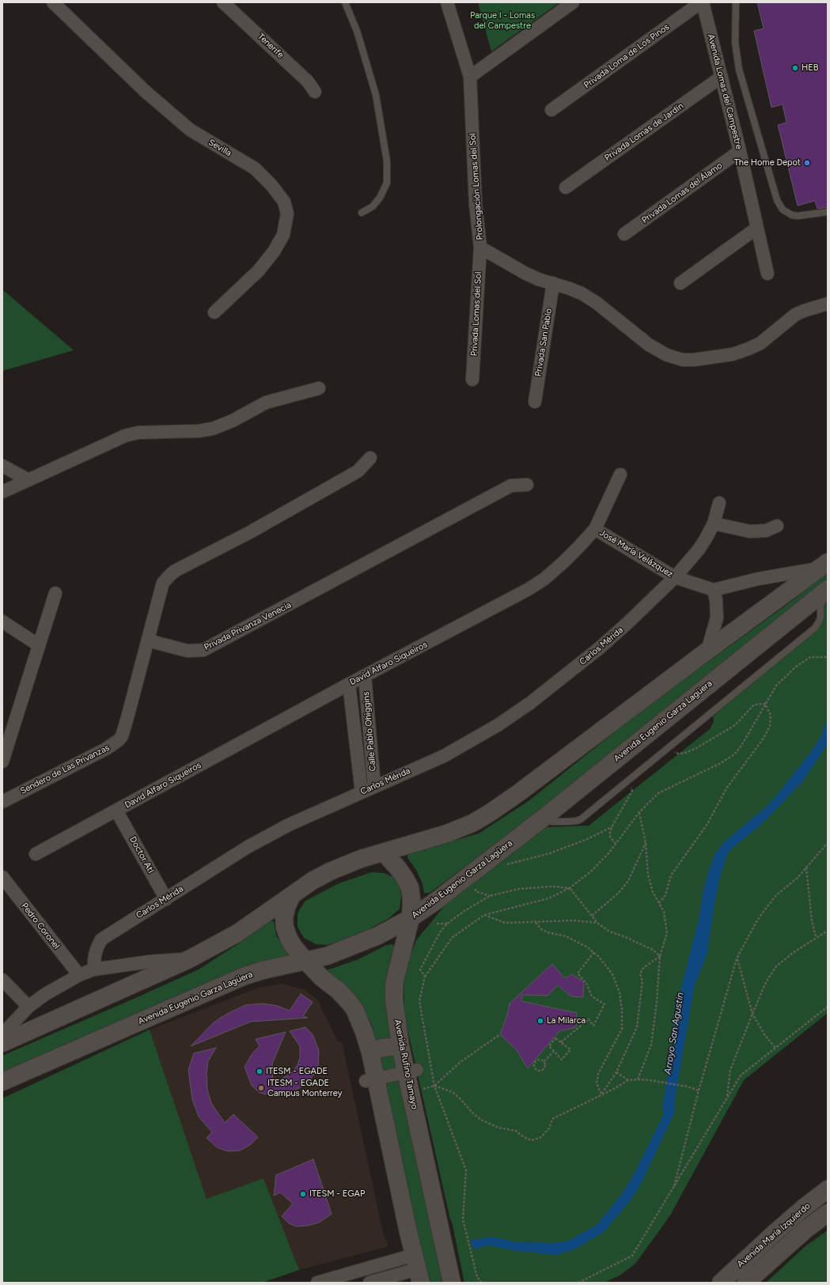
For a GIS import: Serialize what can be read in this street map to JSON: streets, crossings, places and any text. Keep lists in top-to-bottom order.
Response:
{
  "streets": {
    "main road": ["Avenida Eugenio Garza Lagüera", "Avenida Rufino Tamayo", "Avenida María Izquierdo"],
    "street": [
      "Tenerife",
      "Privada Loma de Los Pinos",
      "Avenida Lomas del Campestre",
      "Privada Lomas de Jardín",
      "Sevilla",
      "Prolongación Lomas del Sol",
      "Privada Lomas del Álamo",
      "Privada Lomas del Sol",
      "Privada San Pablo",
      "José María Velázquez",
      "Privada Privanza Venecia",
      "Carlos Mérida",
      "David Alfaro Siqueiros",
      "Calle Pablo Ohiggins",
      "Sendero de Las Privanzas",
      "Doctor Atl",
      "Pedro Coronel"
    ]
  },
  "crossings": [
    ["Privada Loma de Los Pinos", "Avenida Lomas del Campestre"],
    ["Avenida Lomas del Campestre", "Privada Lomas de Jardín"],
    ["Avenida Lomas del Campestre", "Privada Lomas del Álamo"],
    ["Prolongación Lomas del Sol", "Privada Lomas del Sol"],
    ["Prolongación Lomas del Sol", "Privada San Pablo"],
    ["José María Velázquez", "Carlos Mérida"],
    ["José María Velázquez", "David Alfaro Siqueiros"],
    ["Privada Privanza Venecia", "Sendero de Las Privanzas"],
    ["Carlos Mérida", "Calle Pablo Ohiggins"],
    ["Carlos Mérida", "Doctor Atl"],
    ["David Alfaro Siqueiros", "Calle Pablo Ohiggins"],
    ["David Alfaro Siqueiros", "Doctor Atl"],
    ["Avenida Eugenio Garza Lagüera", "Avenida Rufino Tamayo"]
  ],
  "water": ["Arroyo San Agustin"],
  "parks": ["Parque I - Lomas del Campestre"],
  "places": [
    "HEB",
    "The Home Depot",
    "La Milarca",
    "ITESM - EGADE",
    "ITESM - EGADE Campus Monterrey",
    "ITESM - EGAP"
  ]
}
